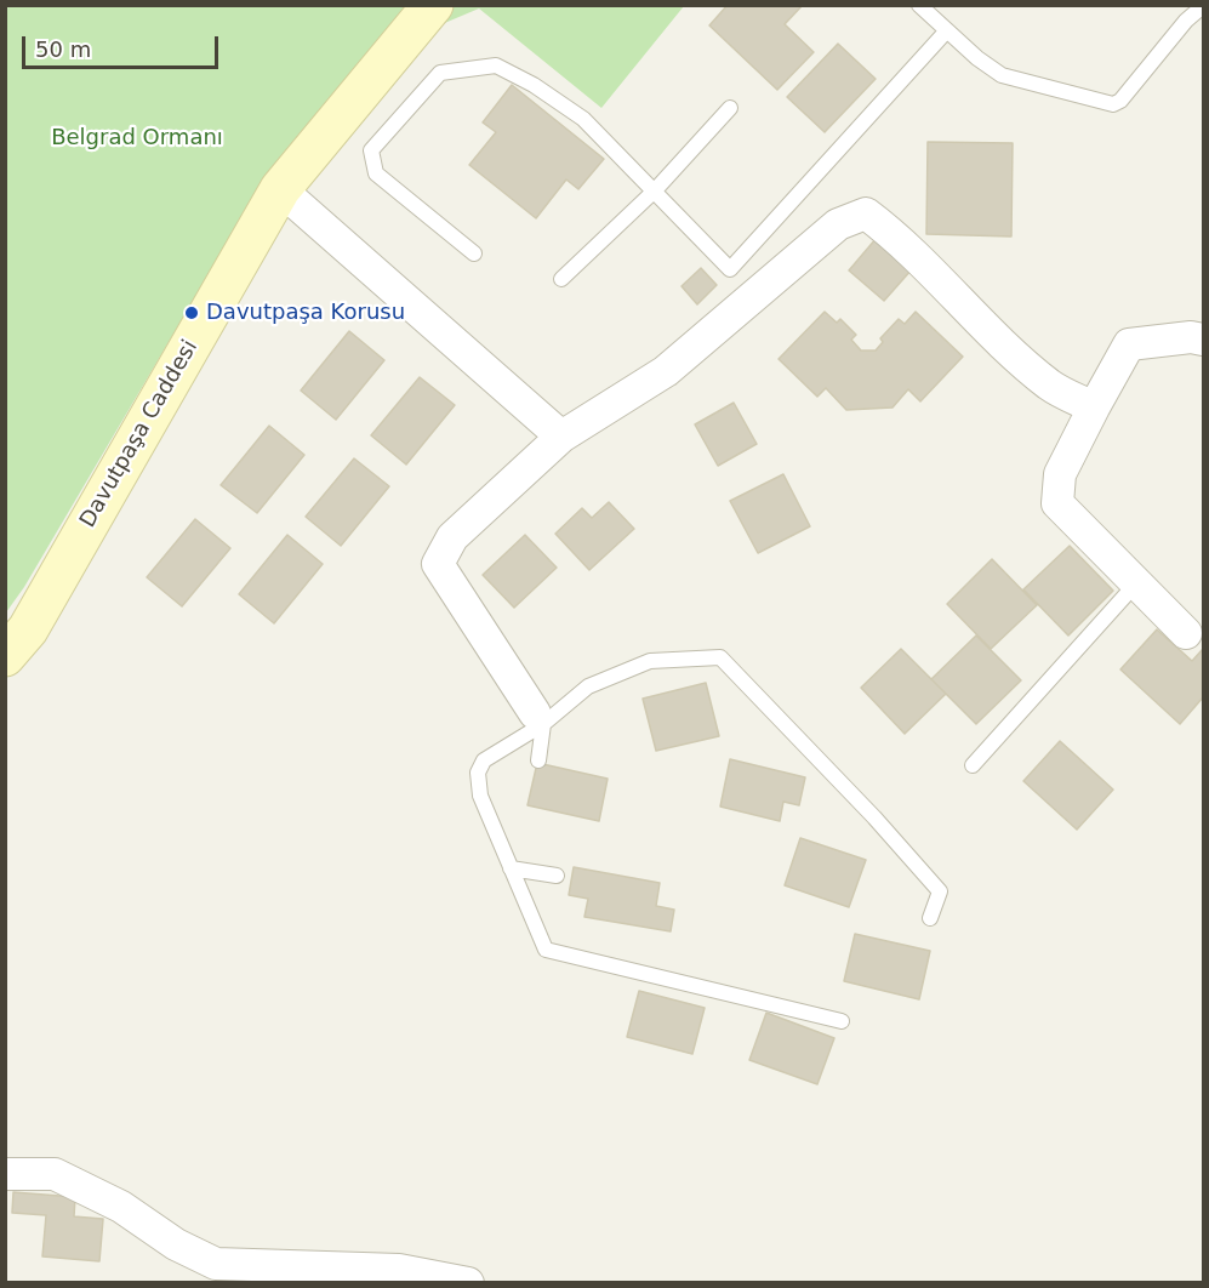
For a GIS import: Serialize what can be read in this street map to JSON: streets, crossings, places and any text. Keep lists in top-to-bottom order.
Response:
{
  "streets": {
    "street": ["Davutpaşa Caddesi"]
  },
  "parks": ["Belgrad Ormanı"],
  "places": ["Davutpaşa Korusu"],
  "scale_bar": "50 m"
}
